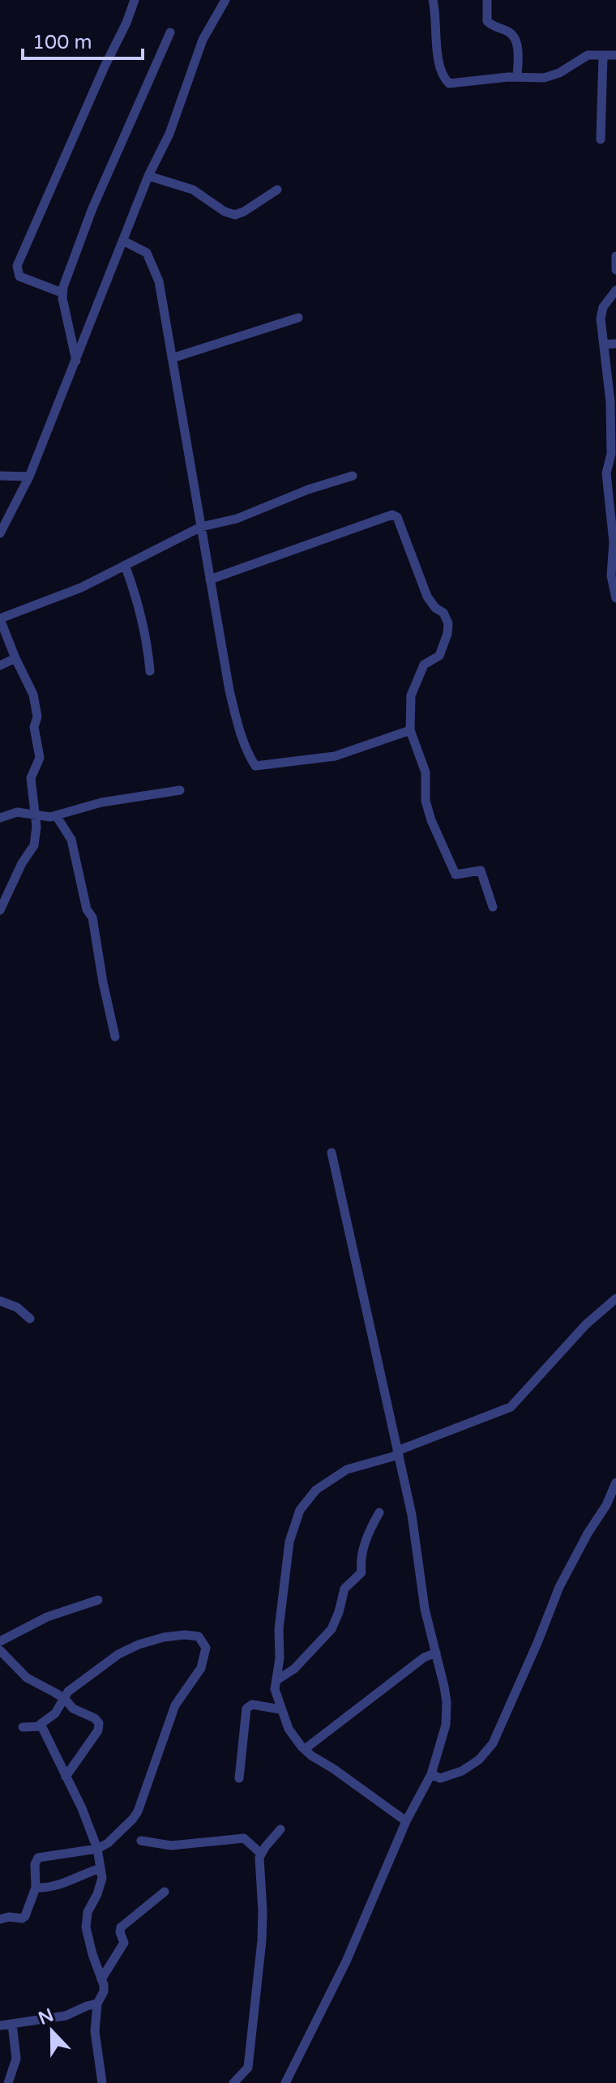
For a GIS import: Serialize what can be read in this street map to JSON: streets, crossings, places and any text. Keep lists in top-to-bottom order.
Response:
{
  "scale_bar": "100 m",
  "north": "top"
}
